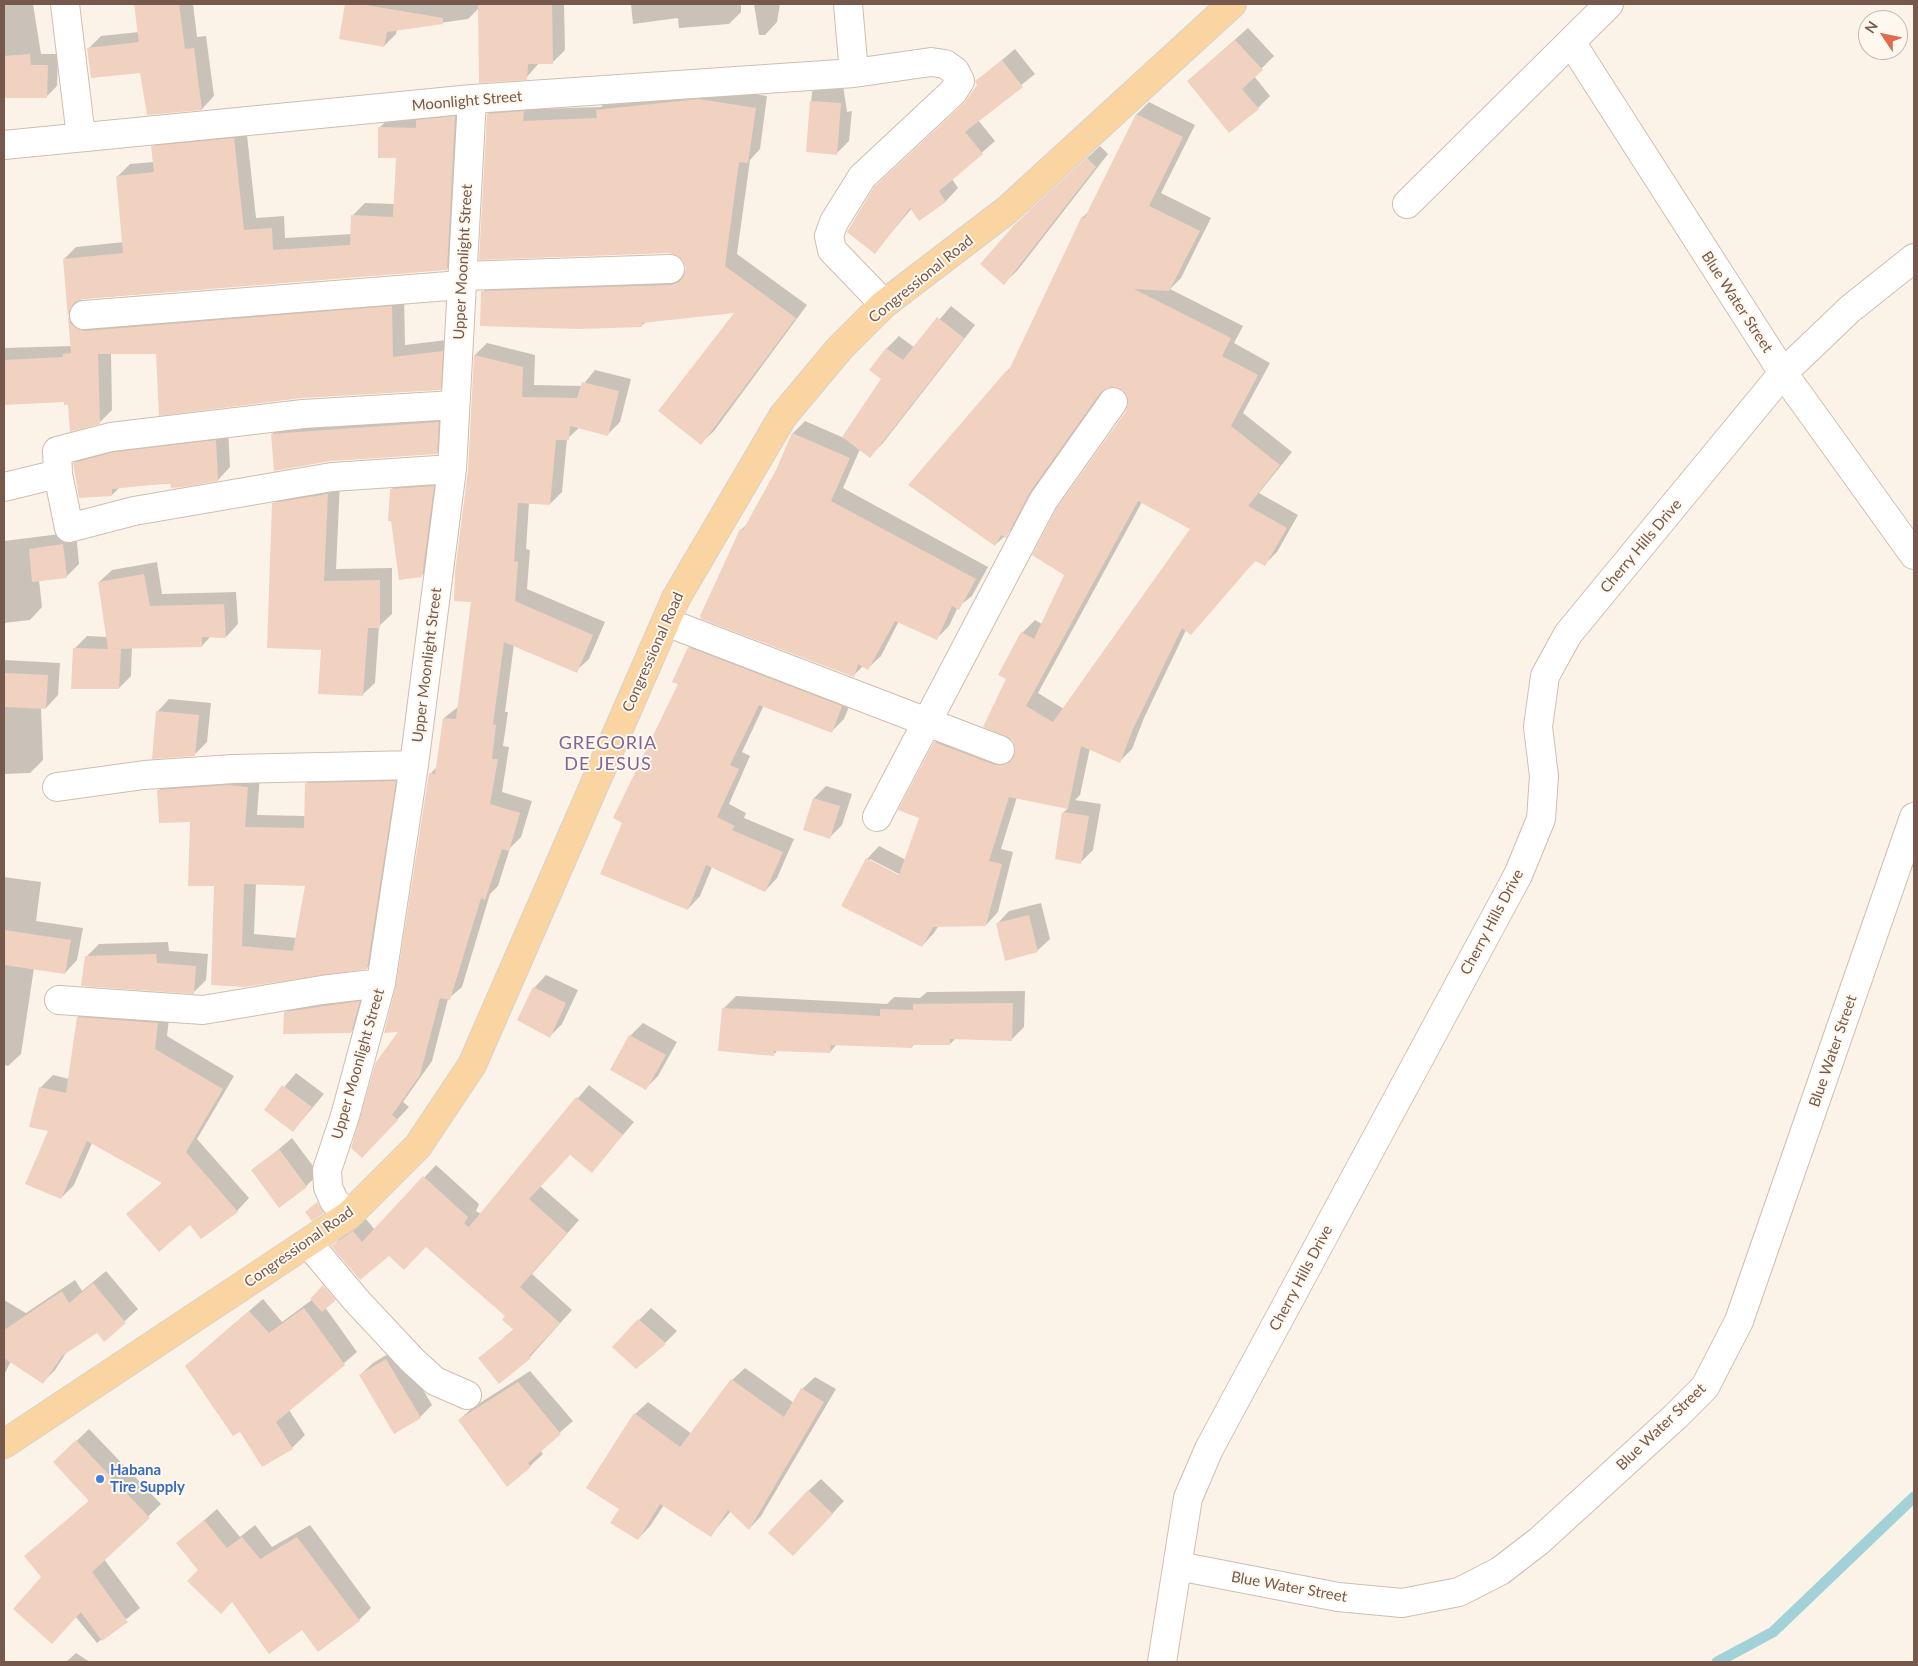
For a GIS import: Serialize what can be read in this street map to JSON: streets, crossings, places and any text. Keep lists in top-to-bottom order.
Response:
{
  "streets": {
    "main road": ["Congressional Road"],
    "street": [
      "Moonlight Street",
      "Upper Moonlight Street",
      "Blue Water Street",
      "Cherry Hills Drive"
    ]
  },
  "crossings": [
    ["Moonlight Street", "Upper Moonlight Street"],
    ["Moonlight Street", "Congressional Road"],
    ["Upper Moonlight Street", "Congressional Road"],
    ["Blue Water Street", "Cherry Hills Drive"]
  ],
  "districts": ["GREGORIA DE JESUS"],
  "places": ["Habana Tire Supply"],
  "north": "top left"
}
